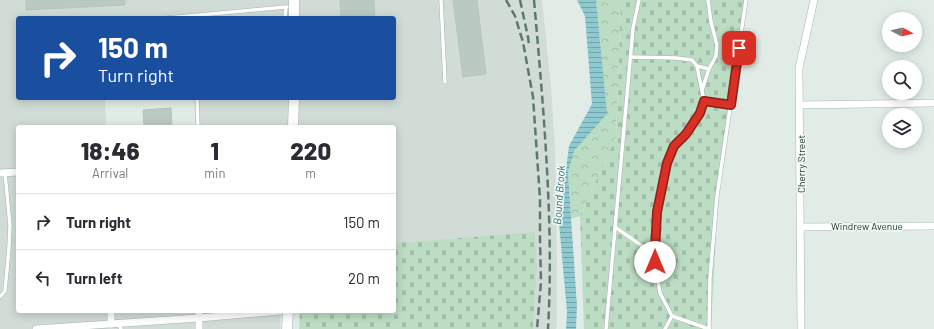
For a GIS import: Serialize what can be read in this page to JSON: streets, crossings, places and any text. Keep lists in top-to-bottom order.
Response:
{
  "streets": {
    "street": ["Cherry Street", "Windrew Avenue"]
  },
  "crossings": [
    ["Cherry Street", "Windrew Avenue"]
  ],
  "water": ["Bound Brook"],
  "north": "right",
  "page": {
    "turn": ["150 m", "Turn right"],
    "eta": [
      "18:46",
      "Arrival",
      "1",
      "min",
      "220",
      "m"
    ],
    "list": [
      {
        "name": "Turn right",
        "value": "150 m"
      },
      {
        "name": "Turn left",
        "value": "20 m"
      }
    ]
  }
}
